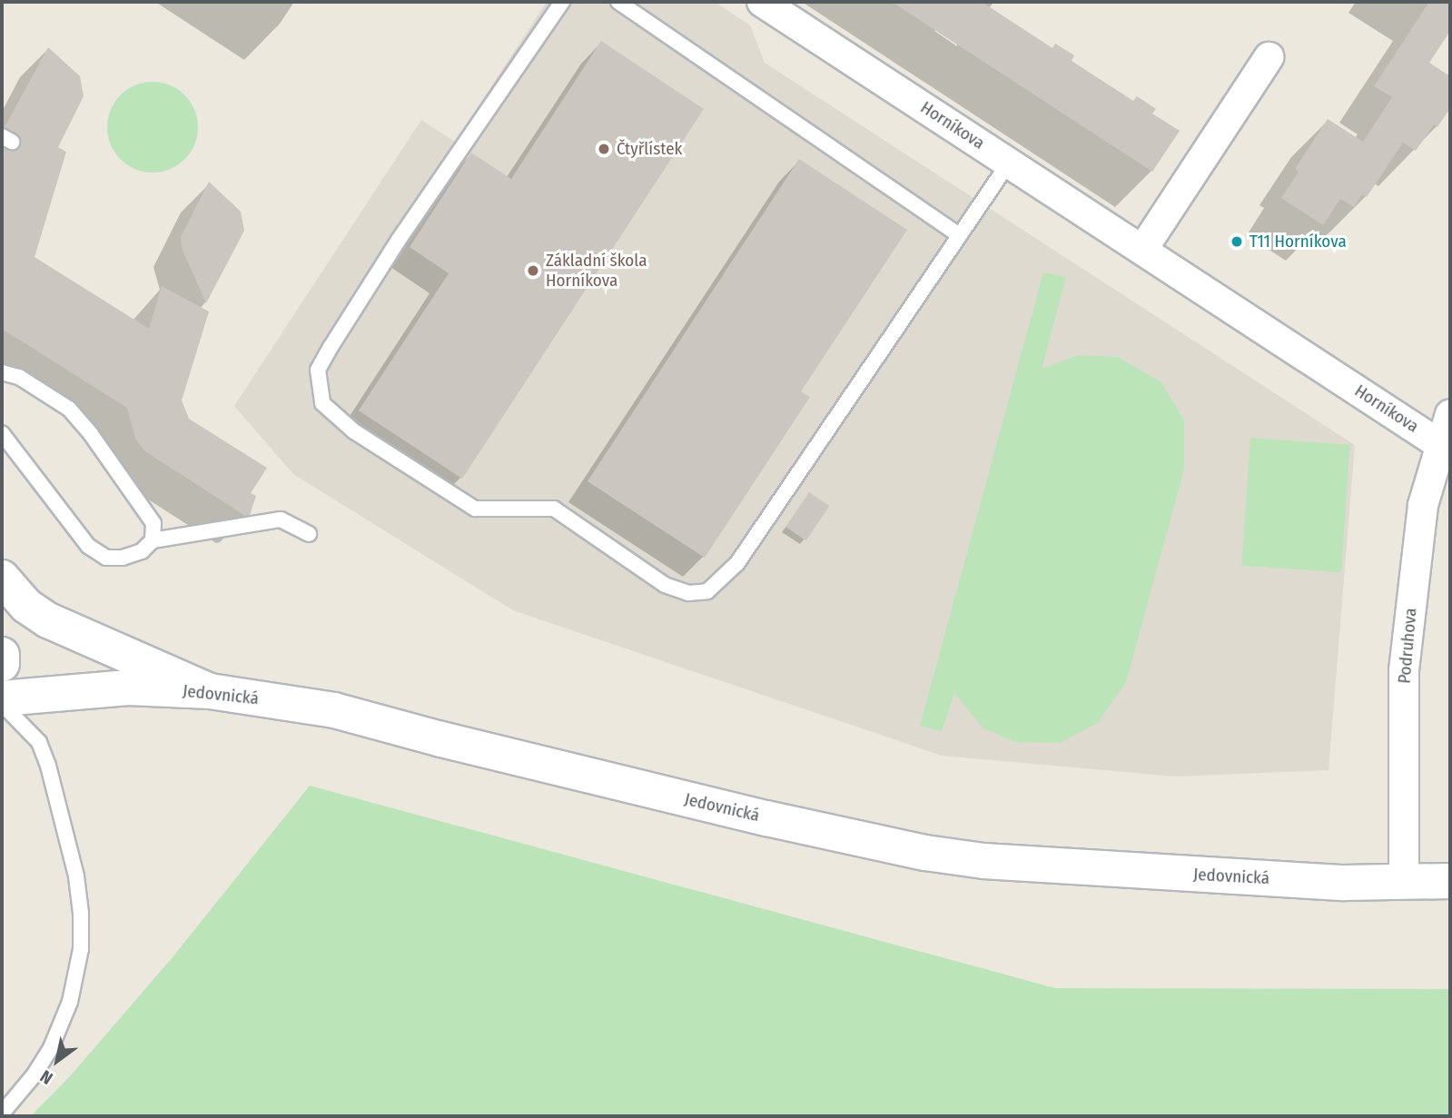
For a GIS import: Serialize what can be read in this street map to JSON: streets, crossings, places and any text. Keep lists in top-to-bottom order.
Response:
{
  "streets": {
    "main road": ["Jedovnická"],
    "street": ["Horníkova", "Podruhova"]
  },
  "crossings": [
    ["Horníkova", "Podruhova"],
    ["Podruhova", "Jedovnická"]
  ],
  "places": ["Čtyřlístek", "T11 Horníkova", "Základní škola Horníkova"],
  "north": "bottom left"
}
